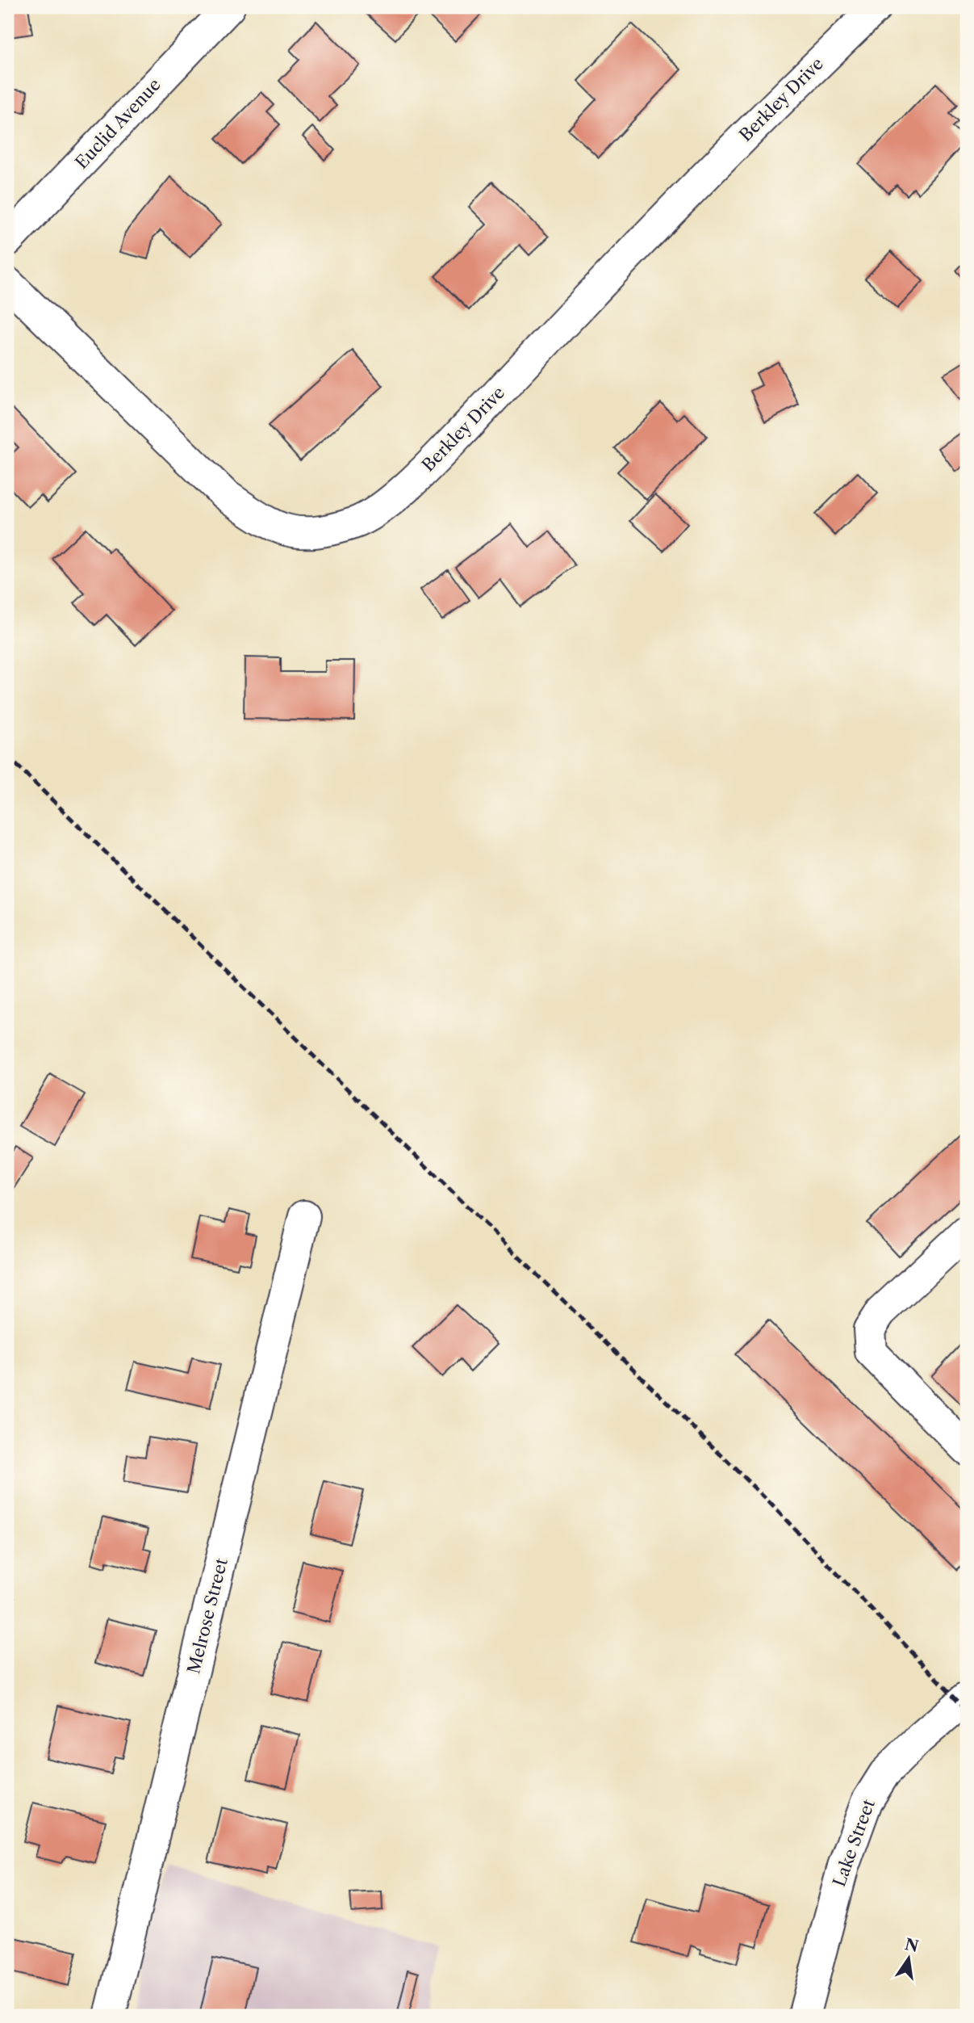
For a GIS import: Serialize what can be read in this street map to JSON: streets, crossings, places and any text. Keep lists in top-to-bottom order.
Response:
{
  "streets": {
    "street": [
      "Berkley Drive",
      "Euclid Avenue",
      "Melrose Street",
      "Lake Street"
    ]
  },
  "north": "top"
}
